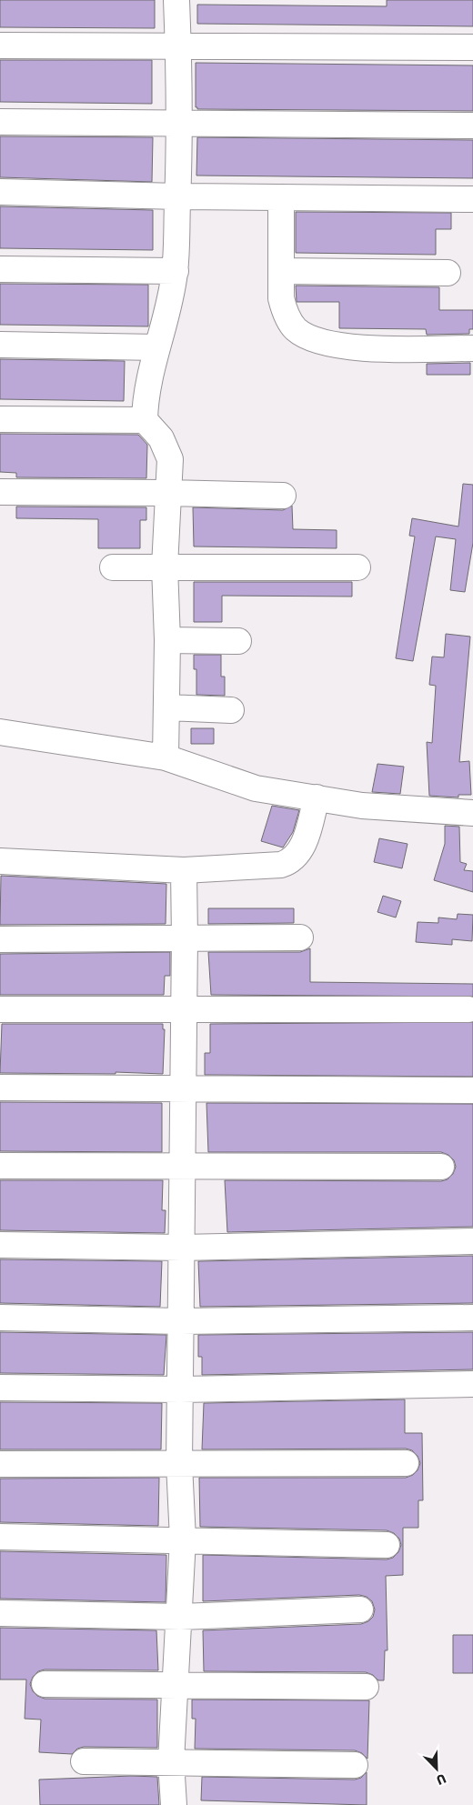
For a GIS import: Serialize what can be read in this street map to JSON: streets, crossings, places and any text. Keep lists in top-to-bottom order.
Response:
{
  "north": "bottom right"
}
